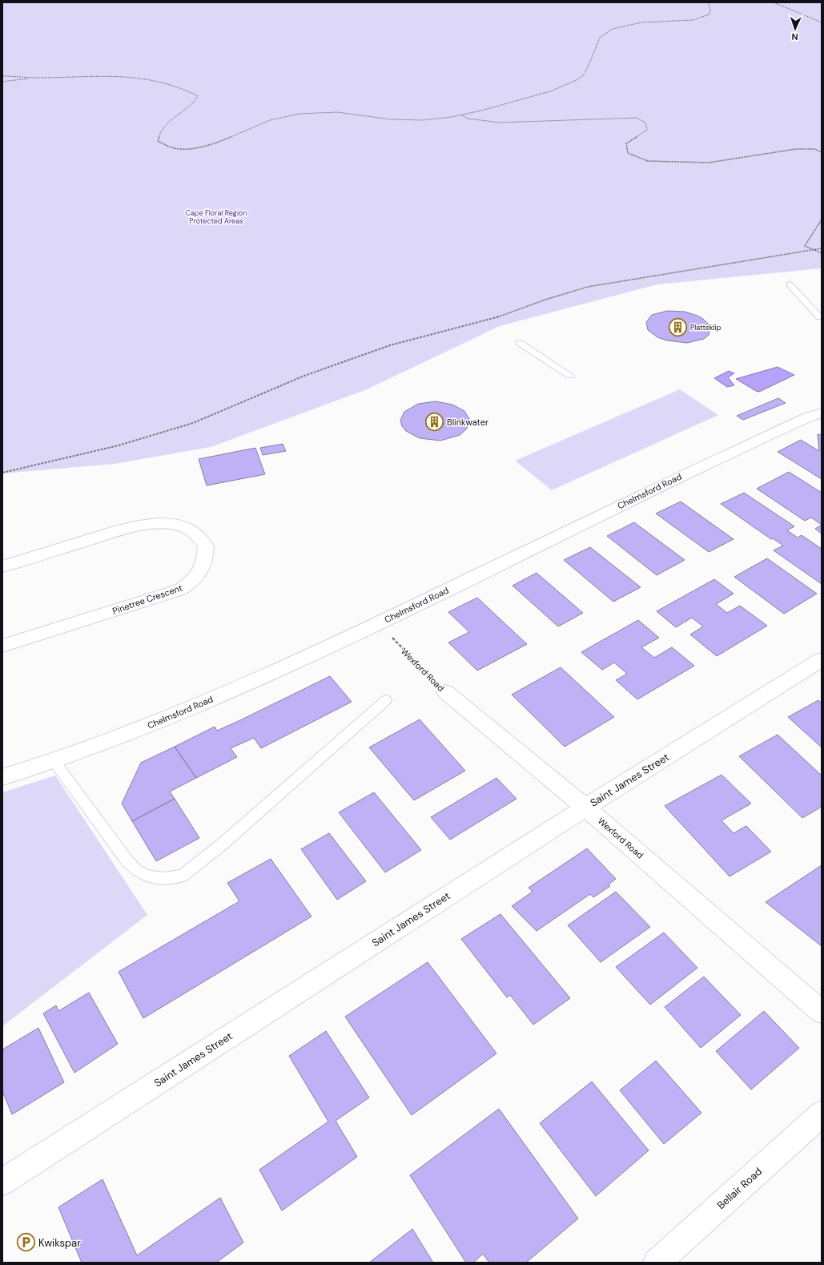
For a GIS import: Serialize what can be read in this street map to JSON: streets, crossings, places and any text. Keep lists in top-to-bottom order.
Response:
{
  "streets": {
    "street": [
      "Chelmsford Road",
      "Pinetree Crescent",
      "Wexford Road",
      "Saint James Street",
      "Bellair Road"
    ]
  },
  "crossings": [
    ["Chelmsford Road", "Wexford Road"],
    ["Wexford Road", "Saint James Street"]
  ],
  "parks": ["Cape Floral Region Protected Areas"],
  "places": {
    "building": ["Platteklip", "Blinkwater"],
    "parking": ["Kwikspar"]
  },
  "north": "bottom"
}
